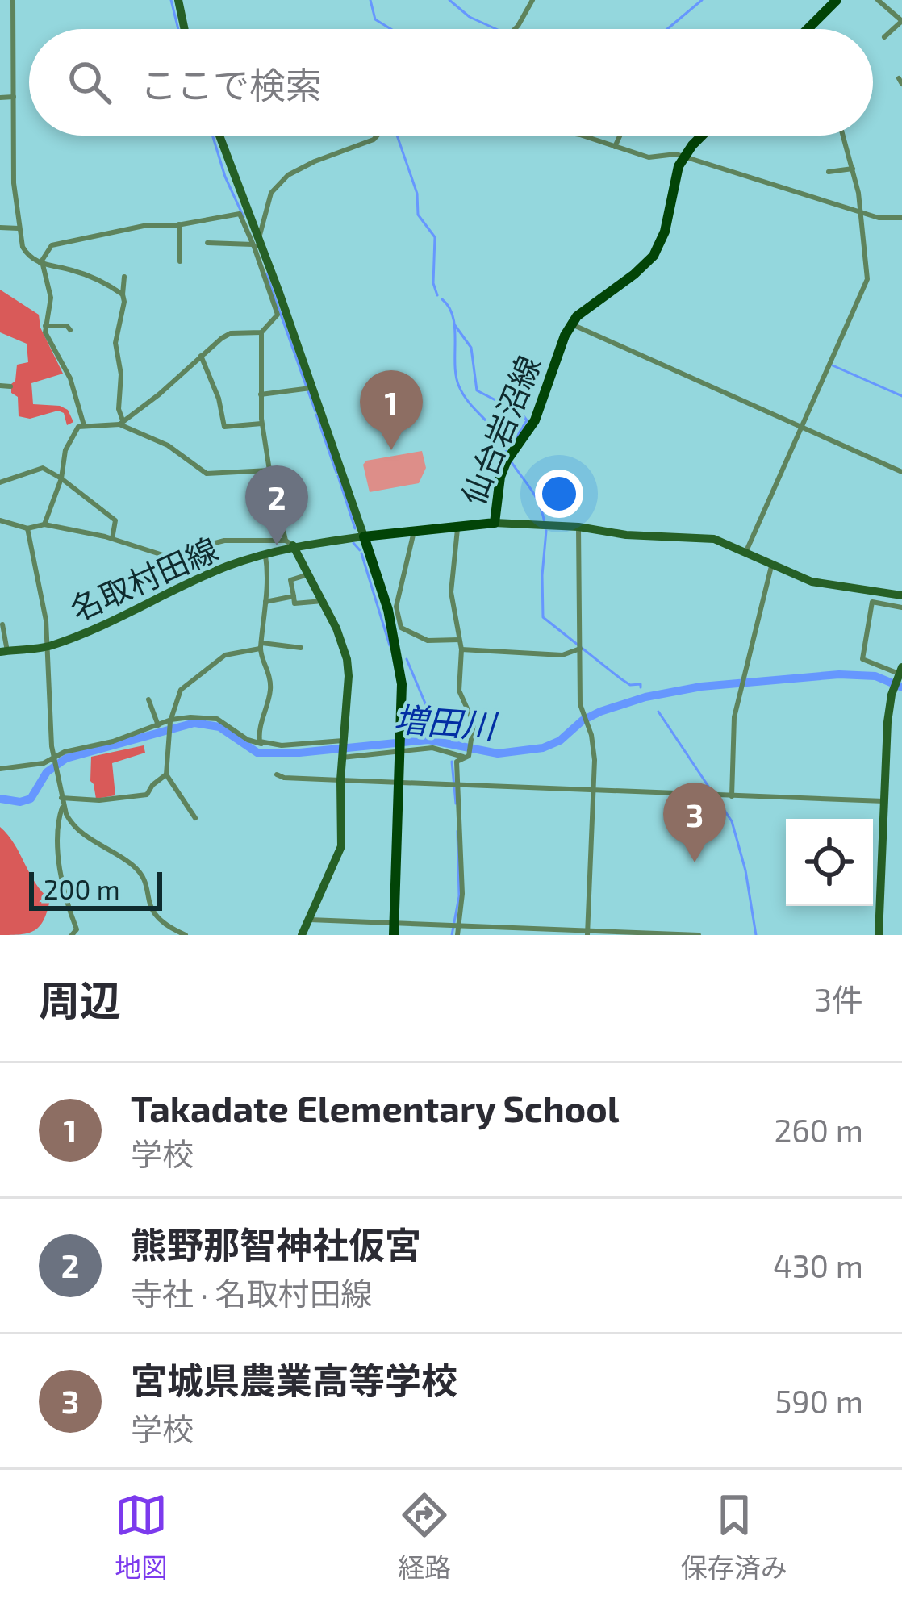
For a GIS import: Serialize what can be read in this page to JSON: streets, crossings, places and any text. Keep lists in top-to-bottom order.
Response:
{
  "streets": {
    "main road": ["仙台岩沼線"],
    "street": ["名取村田線"]
  },
  "crossings": [
    ["仙台岩沼線", "名取村田線"]
  ],
  "water": ["増田川"],
  "scale_bar": "200 m",
  "page": {
    "search": "ここで検索",
    "pins": ["1", "2", "3"],
    "scale": "200 m",
    "heading": ["周辺", "3件"],
    "list": [
      {
        "mark": "1",
        "name": "Takadate Elementary School",
        "note": "学校",
        "value": "260 m"
      },
      {
        "mark": "2",
        "name": "熊野那智神社仮宮",
        "note": "寺社 · 名取村田線",
        "value": "430 m"
      },
      {
        "mark": "3",
        "name": "宮城県農業高等学校",
        "note": "学校",
        "value": "590 m"
      }
    ],
    "nav": ["地図", "経路", "保存済み"]
  }
}
